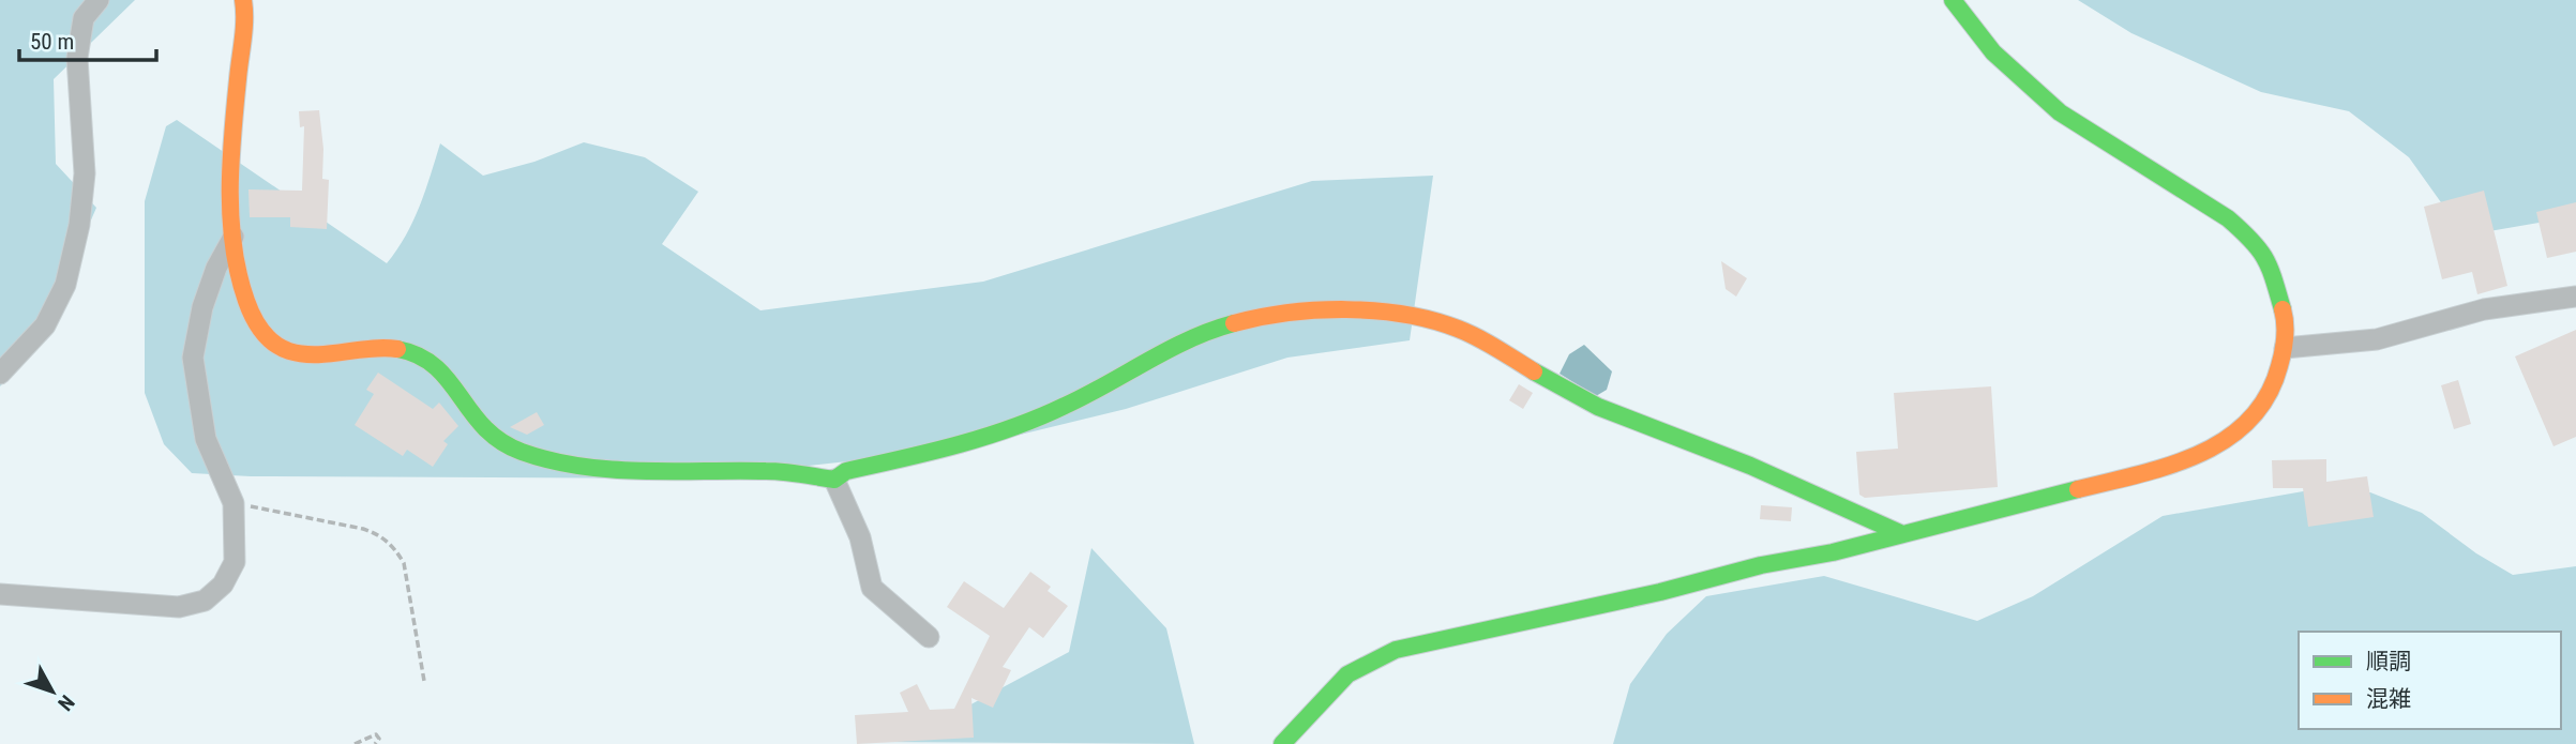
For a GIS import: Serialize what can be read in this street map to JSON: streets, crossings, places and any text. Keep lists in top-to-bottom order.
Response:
{
  "legend": ["順調", "混雑"],
  "scale_bar": "50 m",
  "north": "bottom right"
}
